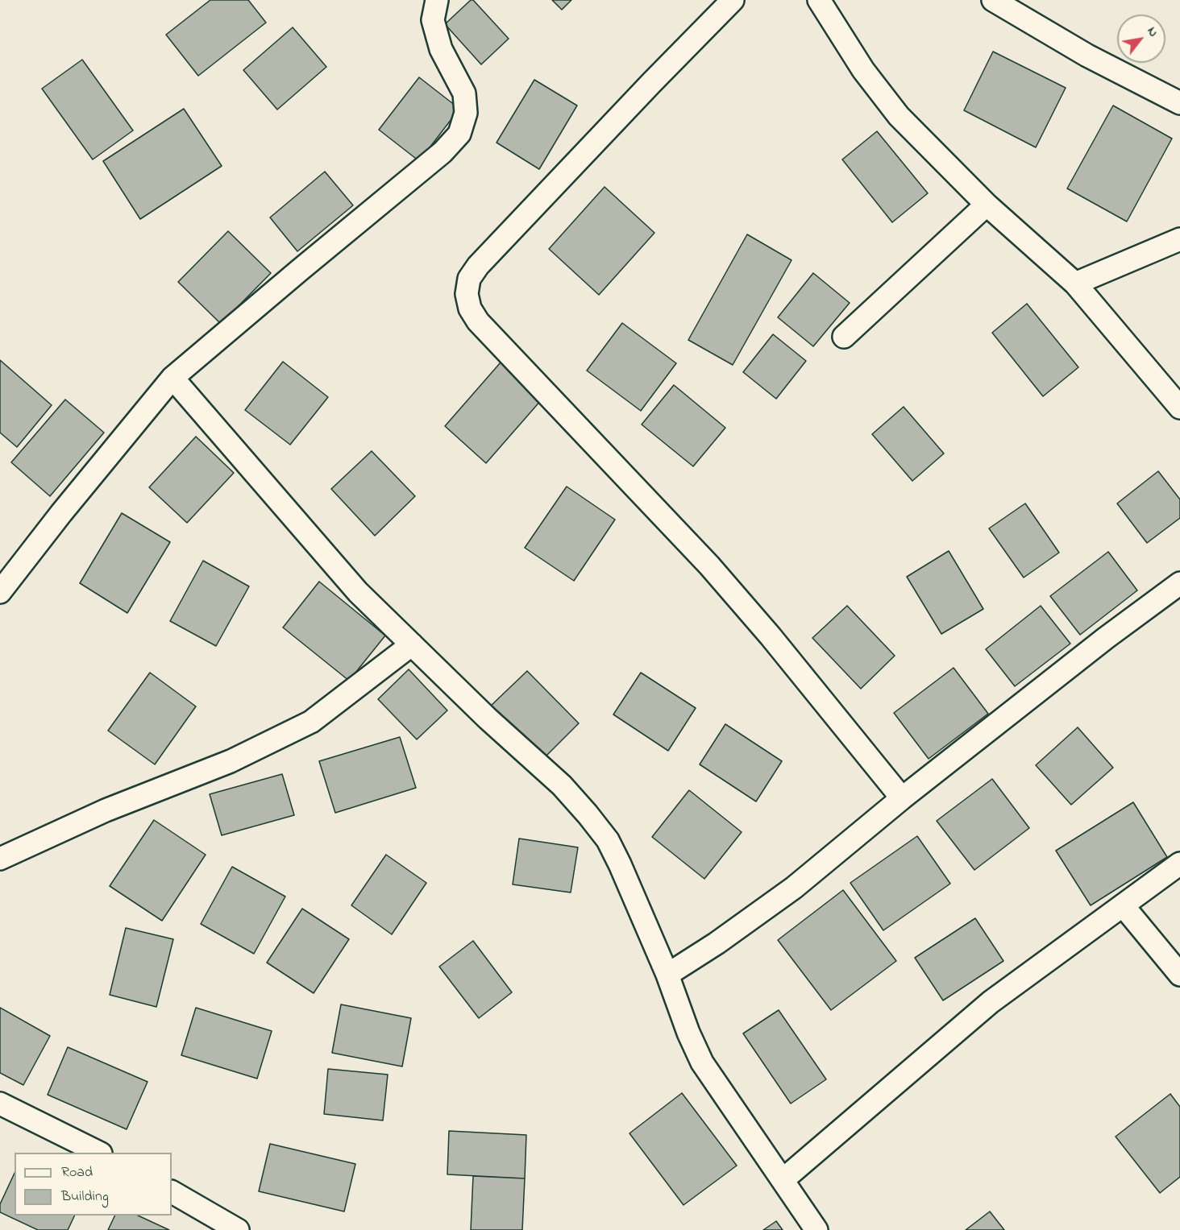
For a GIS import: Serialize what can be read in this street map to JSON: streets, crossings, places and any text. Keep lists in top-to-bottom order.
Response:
{
  "legend": ["Road", "Building"],
  "north": "top right"
}
